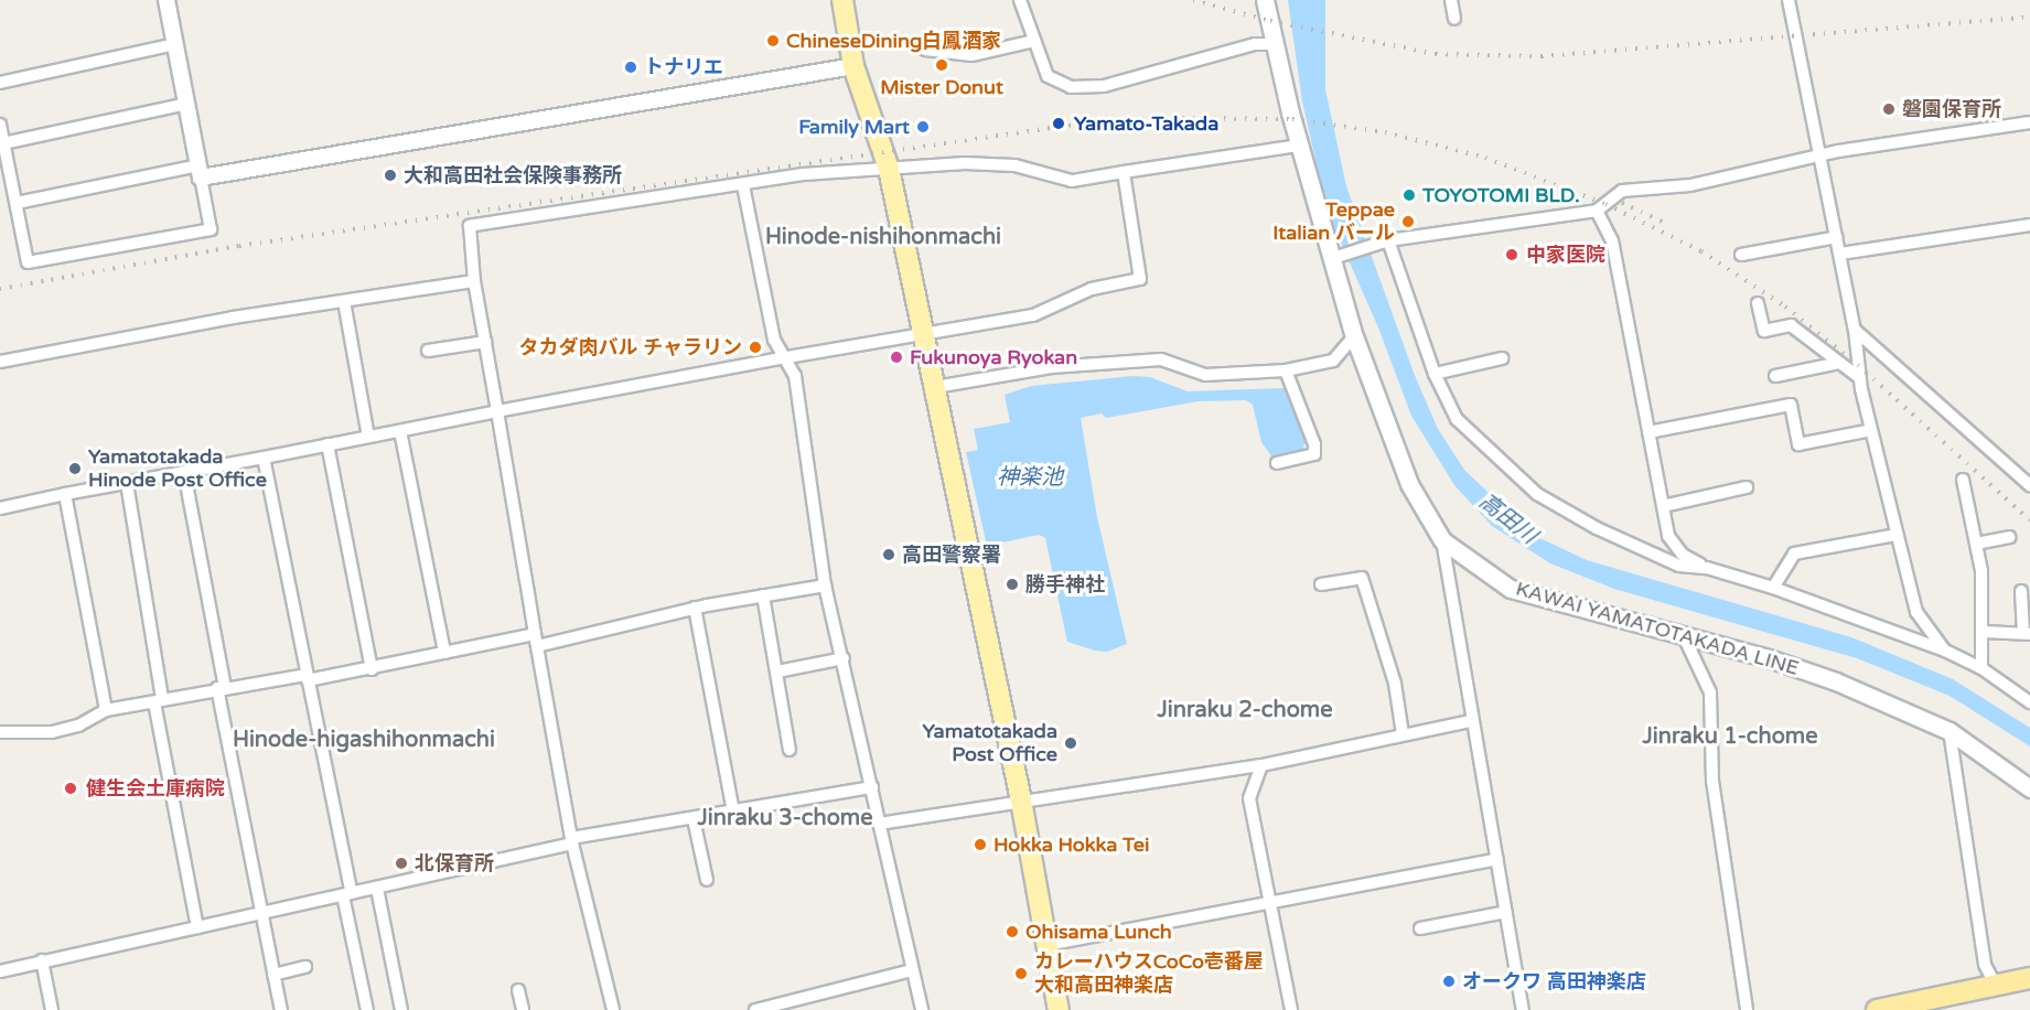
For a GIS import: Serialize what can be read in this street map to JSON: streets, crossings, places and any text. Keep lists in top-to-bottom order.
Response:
{
  "streets": {
    "main road": ["KAWAI YAMATOTAKADA LINE"]
  },
  "districts": [
    "Hinode-nishihonmachi",
    "Jinraku 2-chome",
    "Jinraku 1-chome",
    "Hinode-higashihonmachi",
    "Jinraku 3-chome"
  ],
  "water": ["神楽池", "高田川"],
  "places": [
    "ChineseDining白鳳酒家",
    "Mister Donut",
    "トナリエ",
    "磐園保育所",
    "Yamato-Takada",
    "Family Mart",
    "大和高田社会保険事務所",
    "TOYOTOMI BLD.",
    "Teppae Italian バール",
    "中家医院",
    "タカダ肉バル チャラリン",
    "Fukunoya Ryokan",
    "Yamatotakada Hinode Post Office",
    "高田警察署",
    "勝手神社",
    "Yamatotakada Post Office",
    "健生会土庫病院",
    "Hokka Hokka Tei",
    "北保育所",
    "Ohisama Lunch",
    "カレーハウスCoCo壱番屋 大和高田神楽店",
    "オークワ 高田神楽店"
  ]
}
